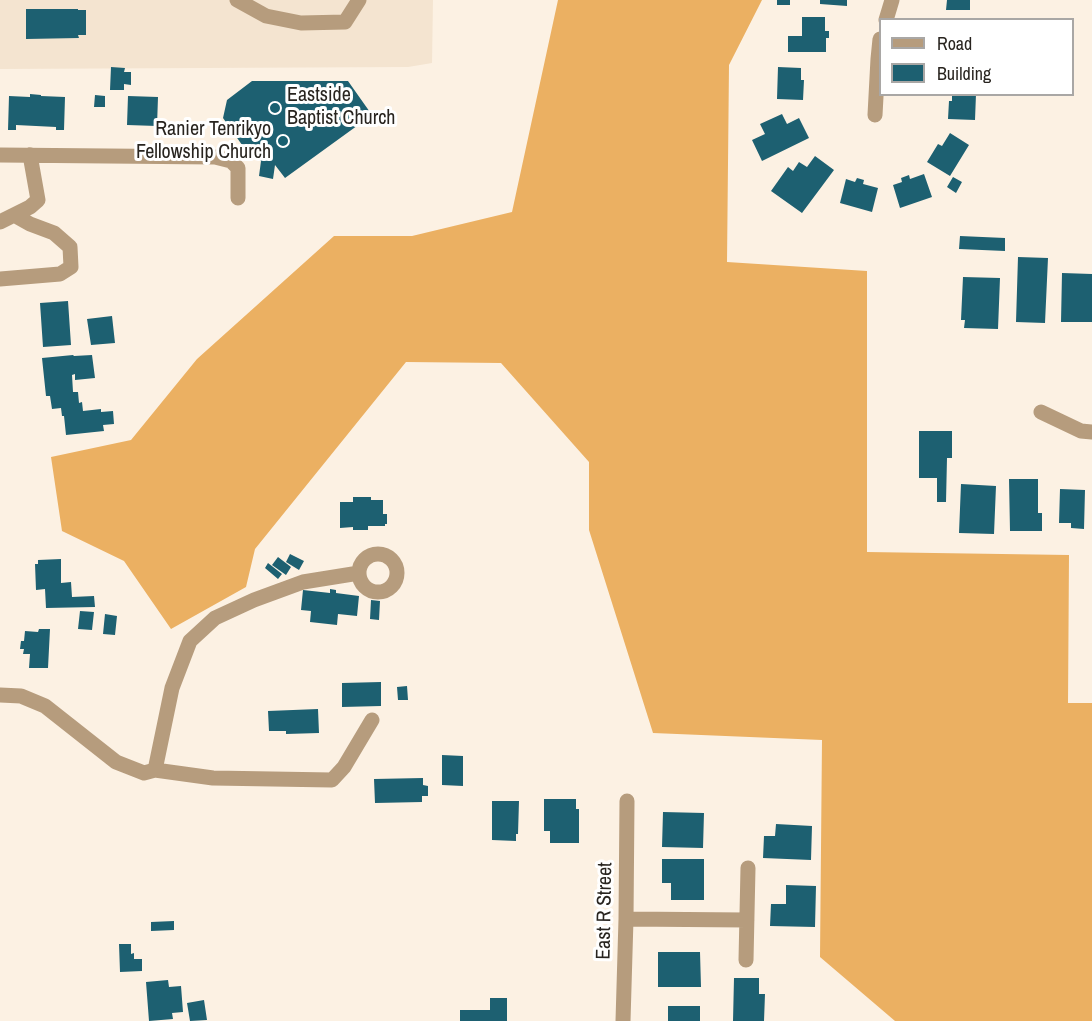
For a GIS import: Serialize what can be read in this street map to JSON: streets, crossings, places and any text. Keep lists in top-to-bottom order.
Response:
{
  "streets": {
    "street": ["East R Street"]
  },
  "places": ["Eastside Baptist Church", "Ranier Tenrikyo Fellowship Church"],
  "legend": ["Road", "Building"]
}
